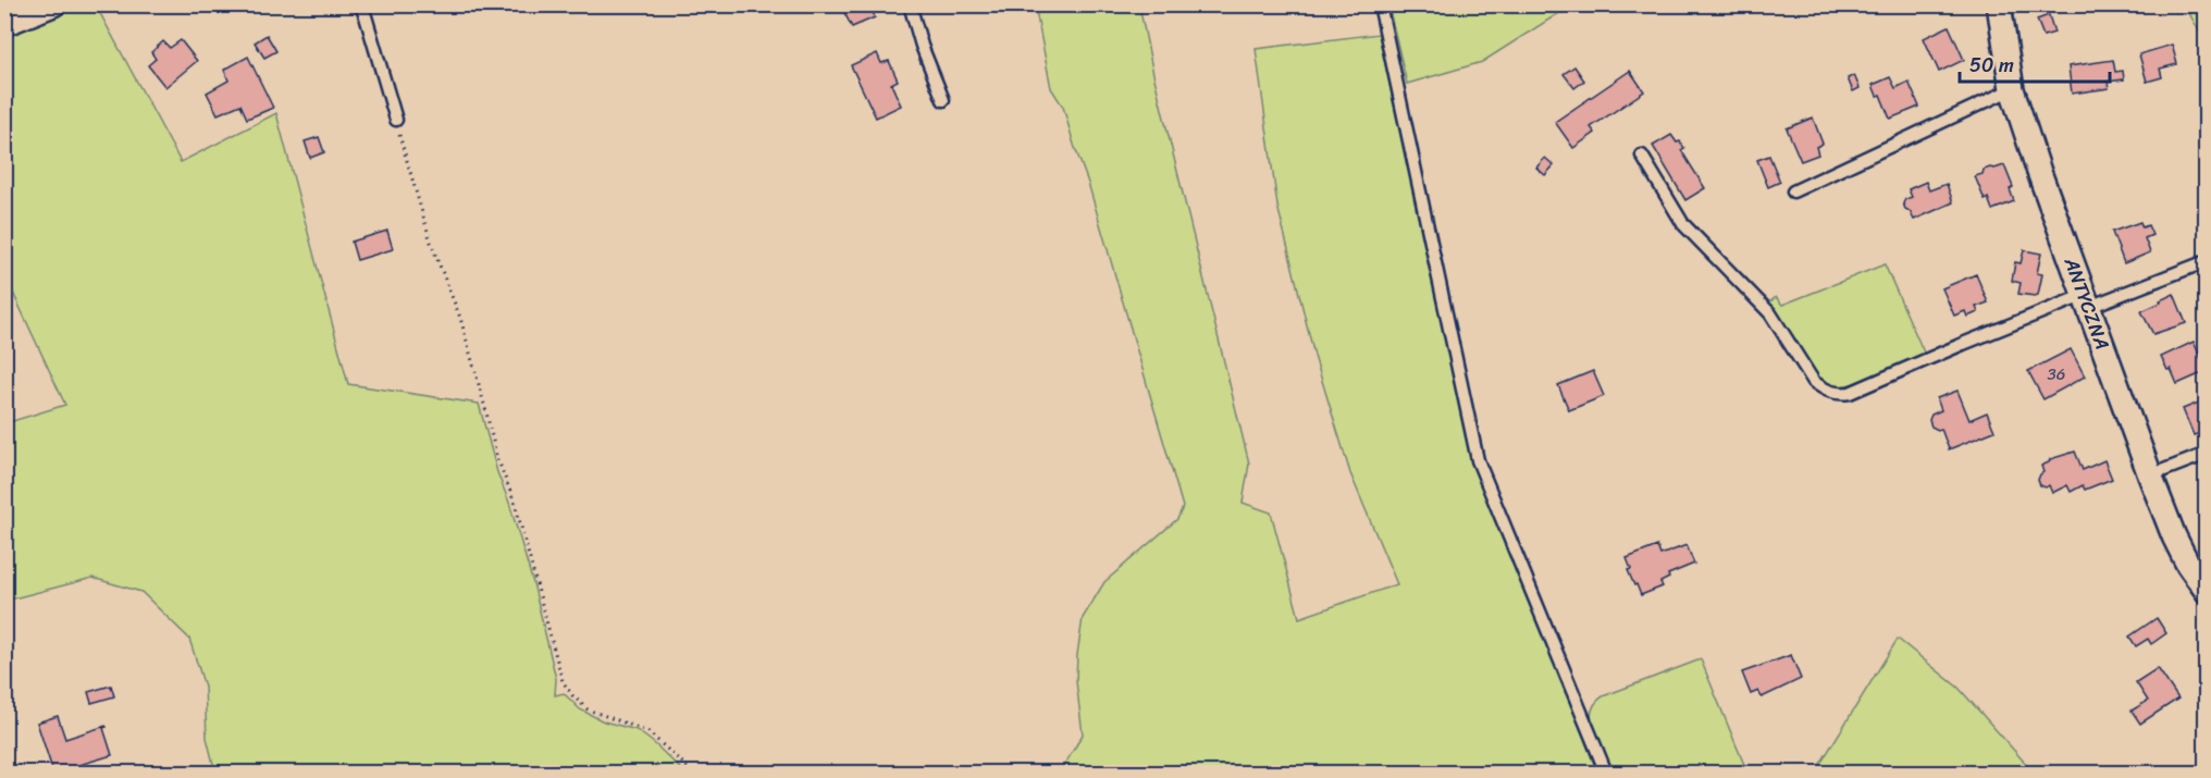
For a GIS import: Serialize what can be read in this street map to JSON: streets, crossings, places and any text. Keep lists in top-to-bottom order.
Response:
{
  "streets": {
    "street": ["ANTYCZNA"]
  },
  "house_numbers": ["36"],
  "scale_bar": "50 m"
}
